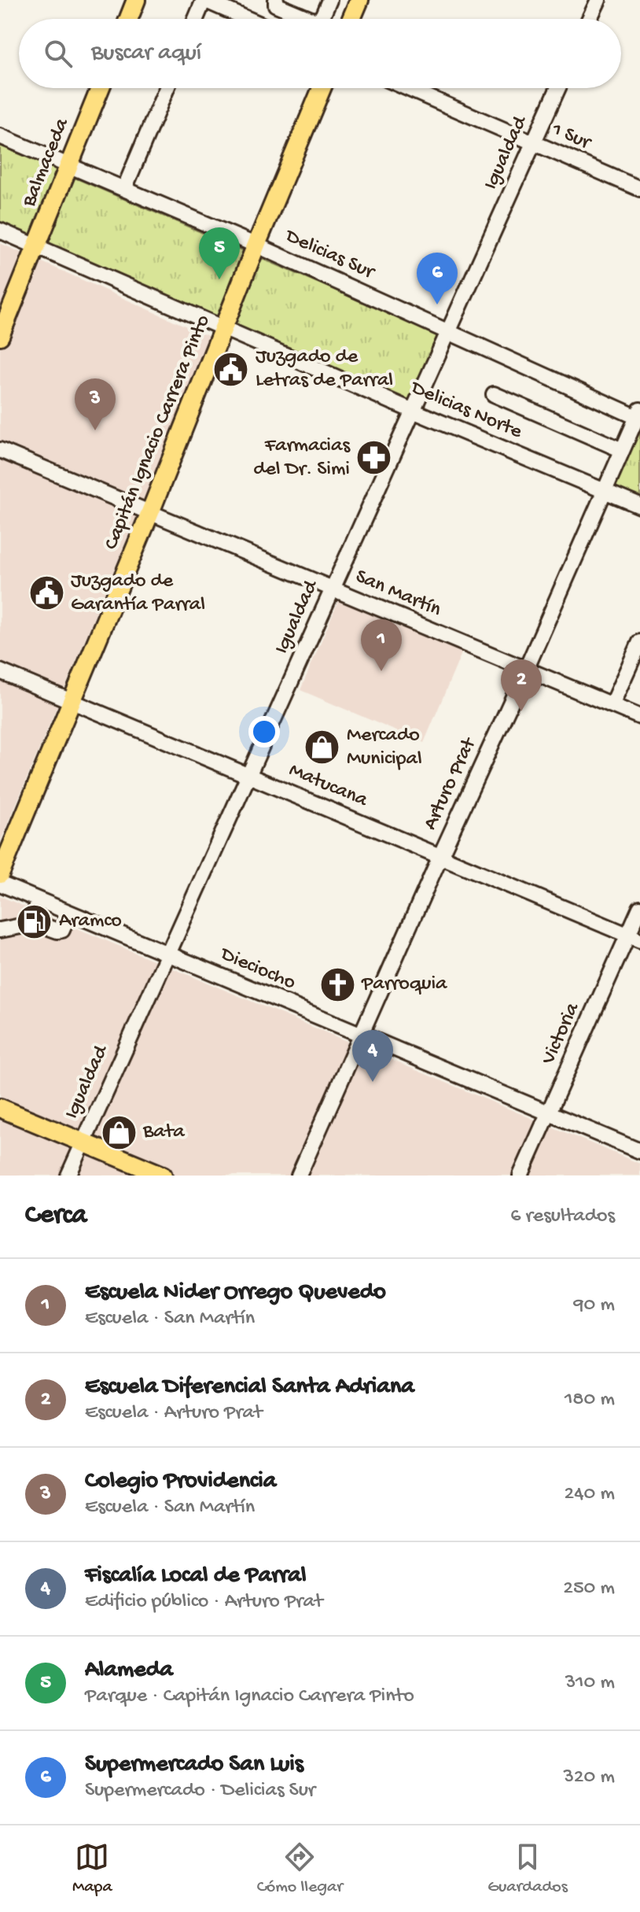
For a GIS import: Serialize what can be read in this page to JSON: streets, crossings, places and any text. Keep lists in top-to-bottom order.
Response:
{
  "streets": {
    "main road": ["Balmaceda", "Capitán Ignacio Carrera Pinto"],
    "street": [
      "1 Sur",
      "Igualdad",
      "Delicias Sur",
      "Delicias Norte",
      "San Martín",
      "Arturo Prat",
      "Matucana",
      "Dieciocho",
      "Victoria"
    ]
  },
  "crossings": [
    ["1 Sur", "Igualdad"],
    ["Igualdad", "Delicias Sur"],
    ["Igualdad", "Delicias Norte"],
    ["Igualdad", "San Martín"],
    ["Igualdad", "Matucana"],
    ["Igualdad", "Dieciocho"],
    ["Balmaceda", "Delicias Sur"],
    ["Balmaceda", "Delicias Norte"],
    ["Delicias Sur", "Capitán Ignacio Carrera Pinto"],
    ["Delicias Sur", "Arturo Prat"],
    ["Delicias Norte", "Capitán Ignacio Carrera Pinto"],
    ["Delicias Norte", "Arturo Prat"],
    ["Capitán Ignacio Carrera Pinto", "San Martín"],
    ["Capitán Ignacio Carrera Pinto", "Matucana"],
    ["San Martín", "Arturo Prat"],
    ["Arturo Prat", "Matucana"],
    ["Arturo Prat", "Dieciocho"],
    ["Matucana", "Victoria"],
    ["Dieciocho", "Victoria"]
  ],
  "places": {
    "public building": ["Juzgado de Letras de Parral", "Juzgado de Garantía Parral"],
    "pharmacy": ["Farmacias del Dr. Simi"],
    "shop": ["Mercado Municipal", "Bata"],
    "fuel station": ["Aramco"],
    "church": ["Parroquia"]
  },
  "page": {
    "search": "Buscar aquí",
    "pins": [
      "5",
      "6",
      "3",
      "1",
      "2",
      "4"
    ],
    "heading": ["Cerca", "6 resultados"],
    "list": [
      {
        "mark": "1",
        "name": "Escuela Nider Orrego Quevedo",
        "note": "Escuela · San Martín",
        "value": "90 m"
      },
      {
        "mark": "2",
        "name": "Escuela Diferencial Santa Adriana",
        "note": "Escuela · Arturo Prat",
        "value": "180 m"
      },
      {
        "mark": "3",
        "name": "Colegio Providencia",
        "note": "Escuela · San Martín",
        "value": "240 m"
      },
      {
        "mark": "4",
        "name": "Fiscalía Local de Parral",
        "note": "Edificio público · Arturo Prat",
        "value": "250 m"
      },
      {
        "mark": "5",
        "name": "Alameda",
        "note": "Parque · Capitán Ignacio Carrera Pinto",
        "value": "310 m"
      },
      {
        "mark": "6",
        "name": "Supermercado San Luis",
        "note": "Supermercado · Delicias Sur",
        "value": "320 m"
      }
    ],
    "nav": ["Mapa", "Cómo llegar", "Guardados"]
  }
}
